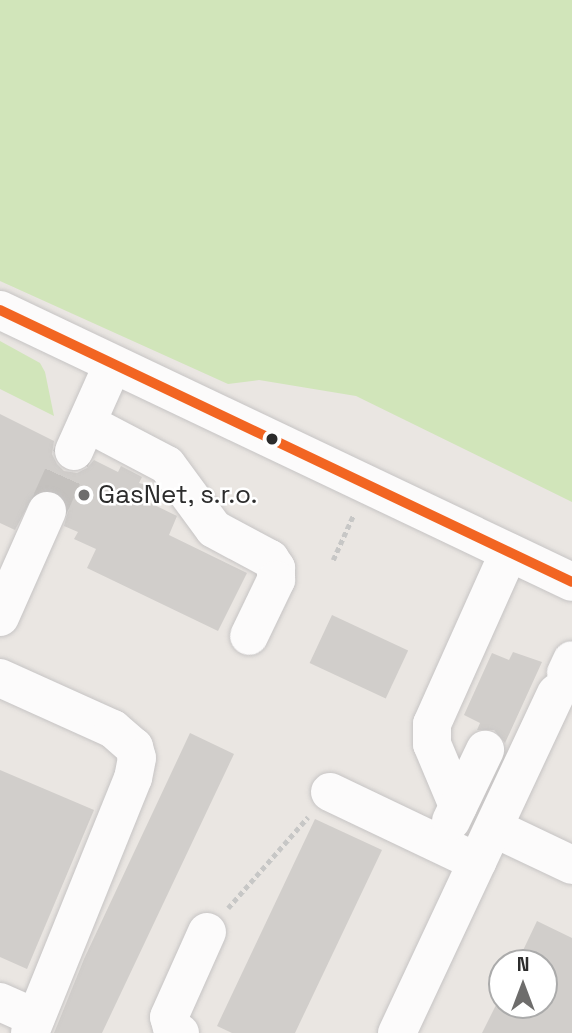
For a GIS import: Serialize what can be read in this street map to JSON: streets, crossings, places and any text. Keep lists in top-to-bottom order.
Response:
{
  "places": ["GasNet, s.r.o."],
  "north": "top"
}
